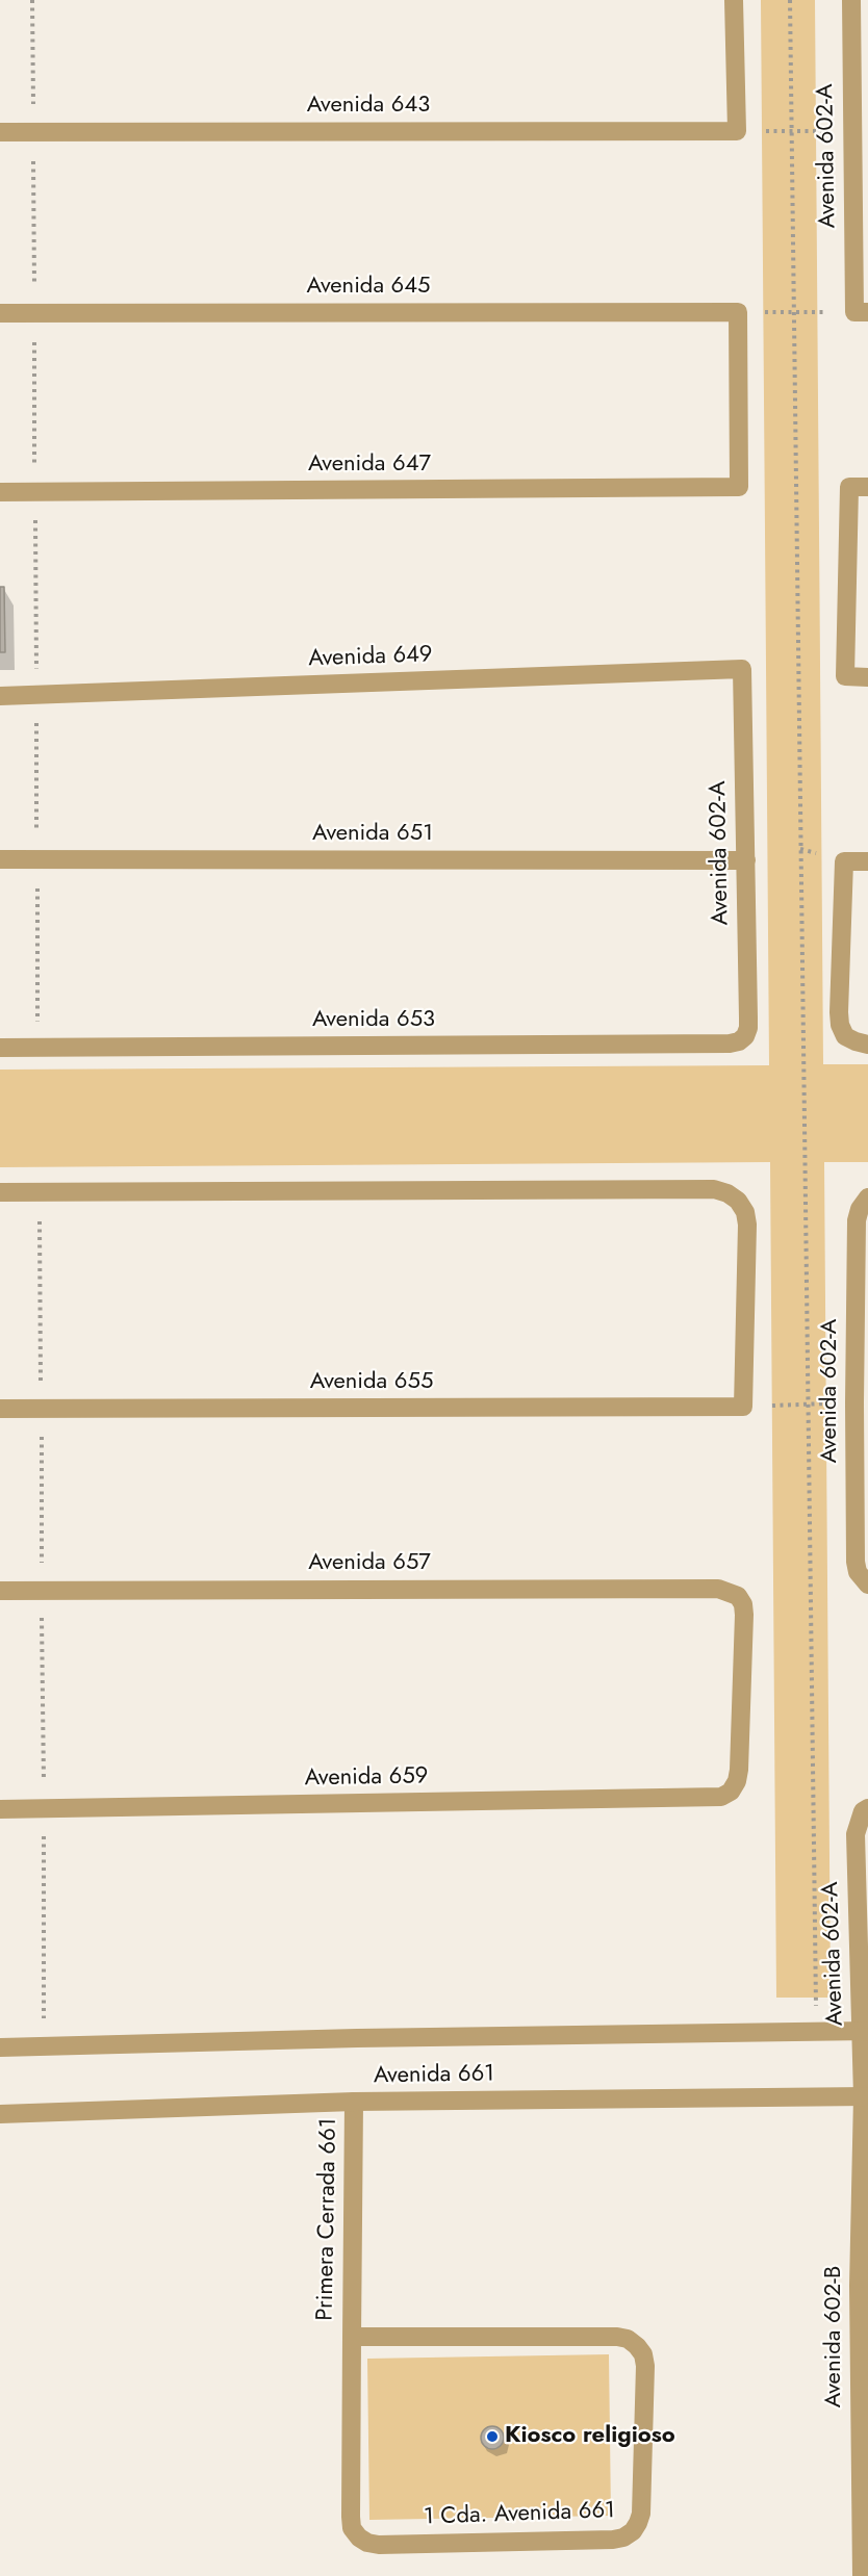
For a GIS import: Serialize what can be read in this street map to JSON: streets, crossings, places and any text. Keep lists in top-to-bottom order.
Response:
{
  "streets": {
    "street": [
      "Avenida 643",
      "Avenida 602-A",
      "Avenida 645",
      "Avenida 647",
      "Avenida 649",
      "Avenida 651",
      "Avenida 653",
      "Avenida 655",
      "Avenida 657",
      "Avenida 659",
      "Avenida 661",
      "Primera Cerrada 661",
      "Avenida 602-B",
      "1 Cda. Avenida 661"
    ]
  },
  "crossings": [
    ["Avenida 602-A", "Avenida 649"],
    ["Avenida 602-A", "Avenida 651"],
    ["Avenida 602-A", "Avenida 653"],
    ["Avenida 602-A", "Avenida 661"],
    ["Avenida 602-A", "Avenida 602-B"],
    ["Avenida 645", "Avenida 647"],
    ["Avenida 657", "Avenida 659"],
    ["Avenida 661", "Primera Cerrada 661"],
    ["Avenida 661", "Avenida 602-B"],
    ["Primera Cerrada 661", "1 Cda. Avenida 661"]
  ],
  "places": ["Kiosco religioso"]
}
